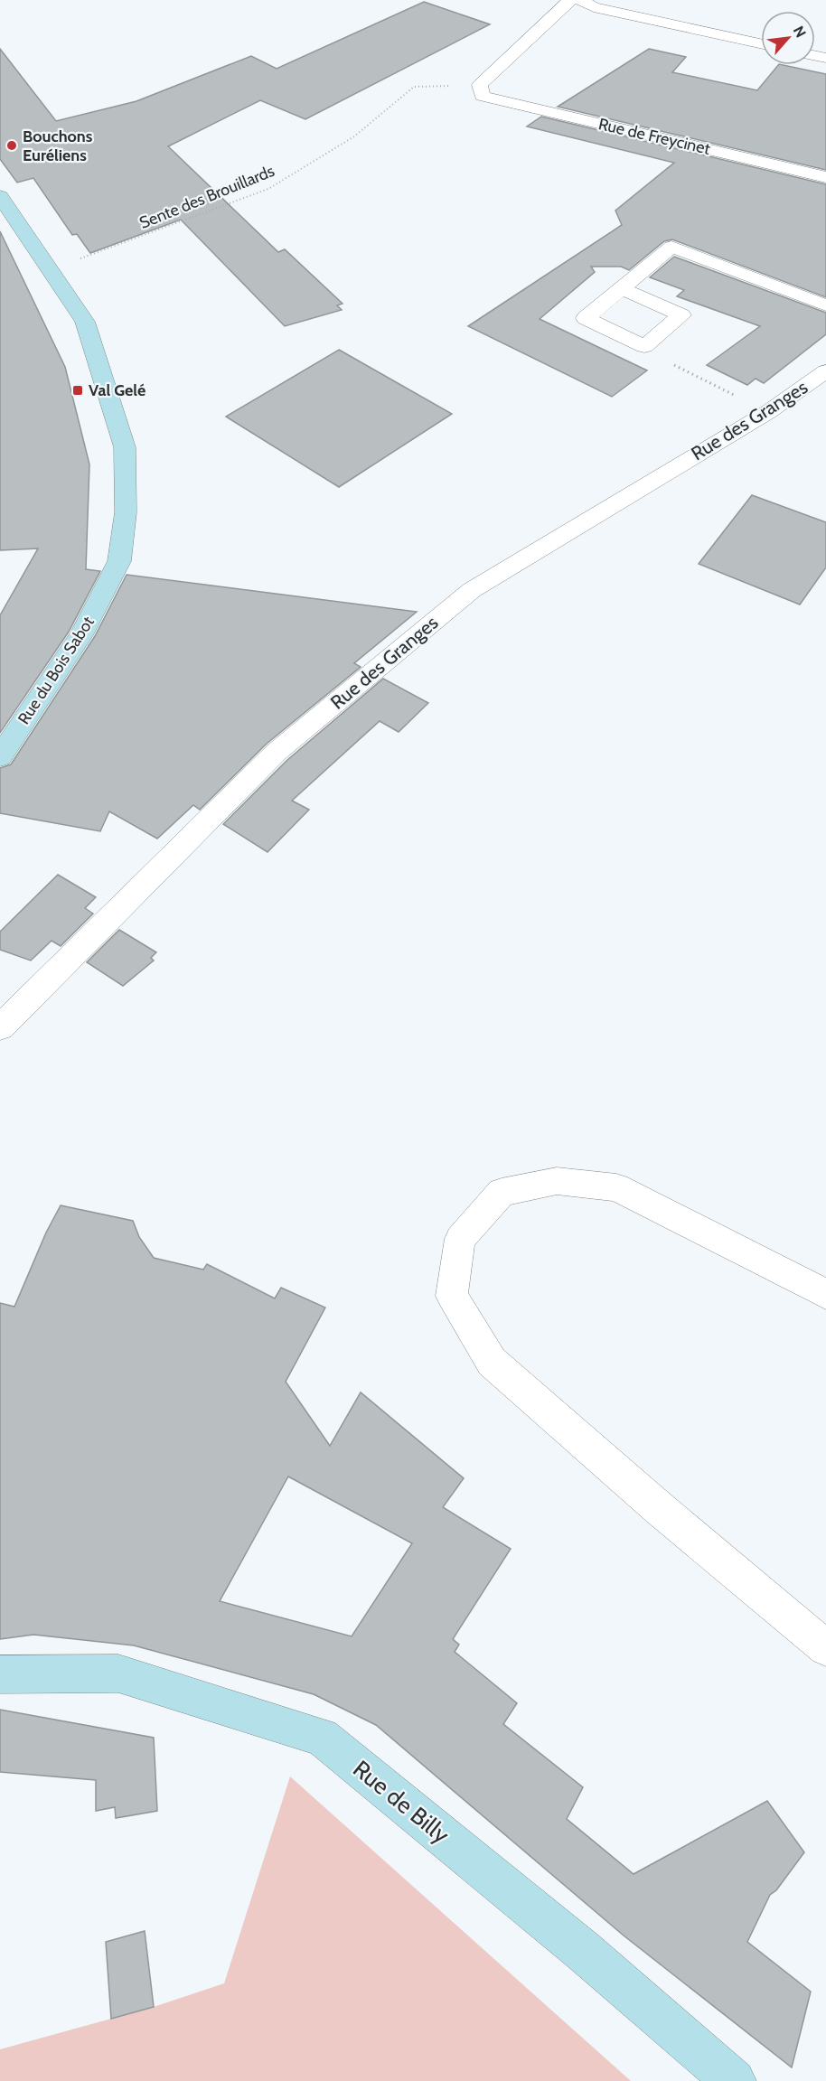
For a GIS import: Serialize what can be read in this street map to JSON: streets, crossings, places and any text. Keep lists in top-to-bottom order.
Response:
{
  "streets": {
    "main road": ["Rue du Bois Sabot", "Rue de Billy"],
    "street": ["Rue de Freycinet", "Rue des Granges"],
    "path": ["Sente des Brouillards"]
  },
  "crossings": [
    ["Rue de Freycinet", "Sente des Brouillards"],
    ["Sente des Brouillards", "Rue du Bois Sabot"]
  ],
  "places": {
    "other": ["Bouchons Euréliens"],
    "transit": ["Val Gelé"]
  },
  "north": "top right"
}
